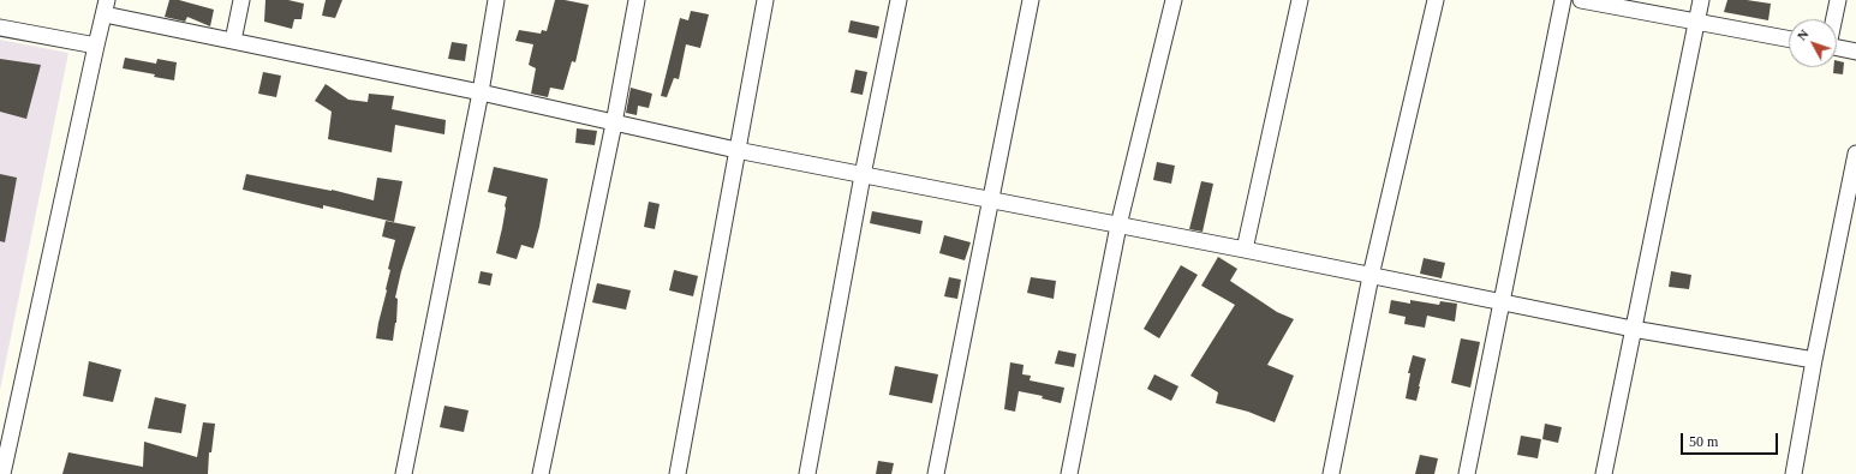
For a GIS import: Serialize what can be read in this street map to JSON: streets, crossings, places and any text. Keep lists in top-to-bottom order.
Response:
{
  "scale_bar": "50 m",
  "north": "top left"
}
